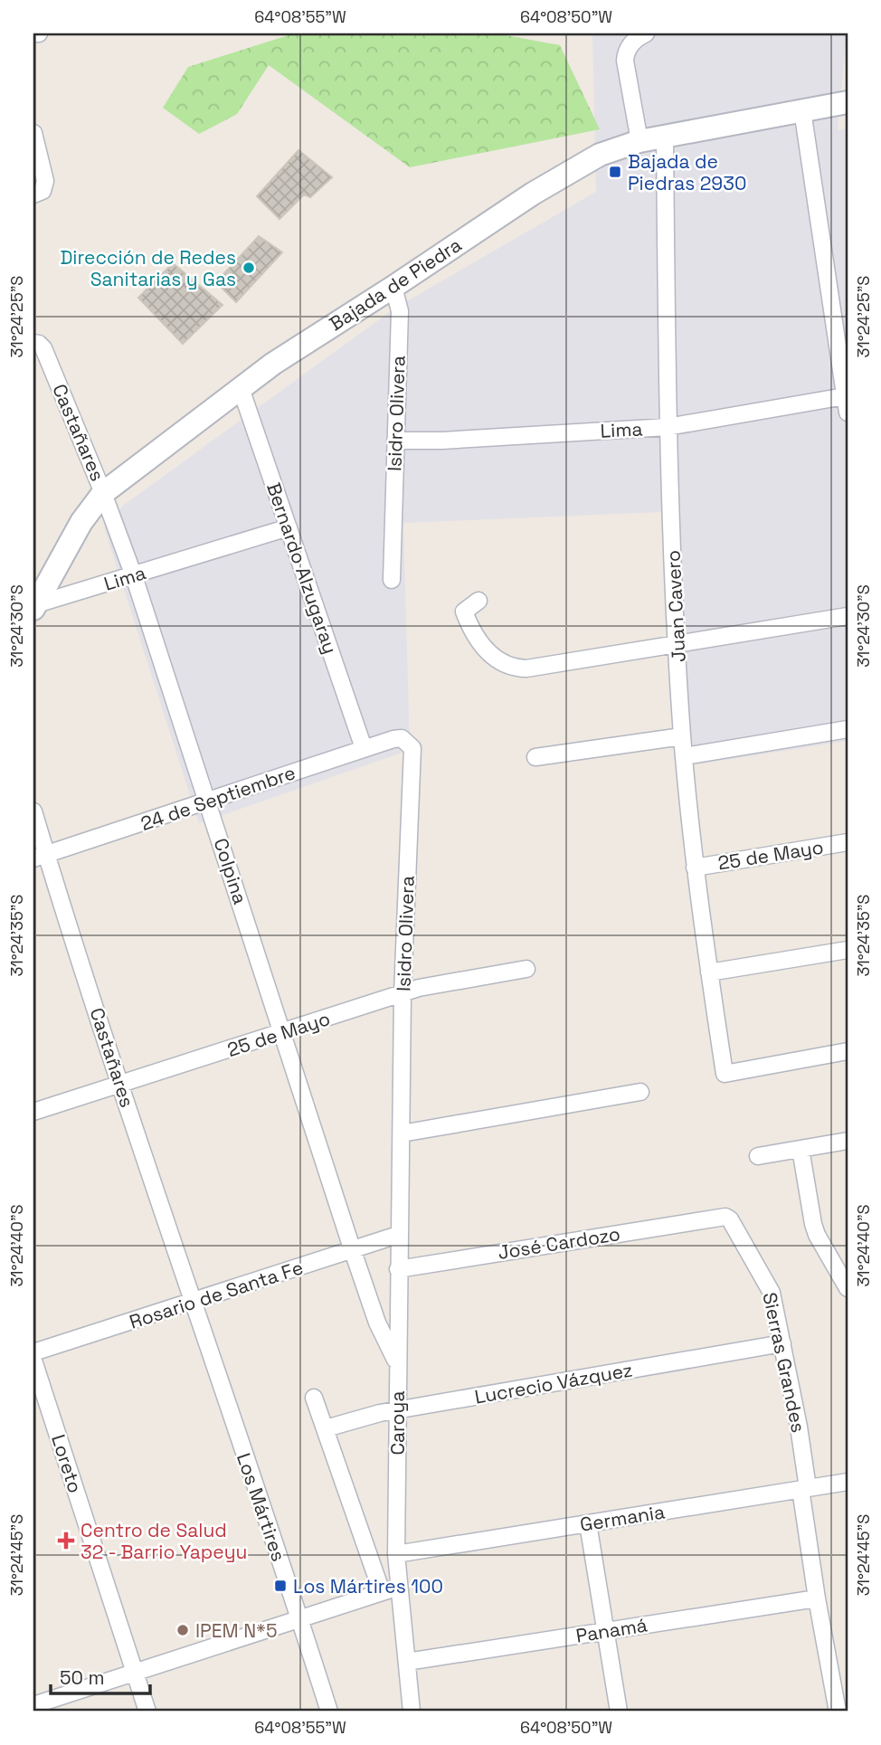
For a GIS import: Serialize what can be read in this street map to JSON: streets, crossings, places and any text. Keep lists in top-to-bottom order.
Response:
{
  "streets": {
    "main road": ["Bajada de Piedra"],
    "street": [
      "Isidro Olivera",
      "Lima",
      "Castañares",
      "Bernardo Alzugaray",
      "Juan Cavero",
      "24 de Septiembre",
      "25 de Mayo",
      "Colpina",
      "José Cardozo",
      "Rosario de Santa Fe",
      "Sierras Grandes",
      "Lucrecio Vázquez",
      "Caroya",
      "Loreto",
      "Los Mártires",
      "Germania",
      "Panamá"
    ]
  },
  "crossings": [
    ["Bajada de Piedra", "Isidro Olivera"],
    ["Bajada de Piedra", "Lima"],
    ["Bajada de Piedra", "Castañares"],
    ["Bajada de Piedra", "Bernardo Alzugaray"],
    ["Bajada de Piedra", "Juan Cavero"],
    ["Bajada de Piedra", "Colpina"],
    ["Isidro Olivera", "Lima"],
    ["Isidro Olivera", "24 de Septiembre"],
    ["Isidro Olivera", "25 de Mayo"],
    ["Isidro Olivera", "Caroya"],
    ["Lima", "Bernardo Alzugaray"],
    ["Lima", "Juan Cavero"],
    ["Lima", "Colpina"],
    ["Castañares", "24 de Septiembre"],
    ["Castañares", "25 de Mayo"],
    ["Castañares", "Colpina"],
    ["Castañares", "Rosario de Santa Fe"],
    ["Castañares", "Los Mártires"],
    ["Bernardo Alzugaray", "24 de Septiembre"],
    ["Juan Cavero", "25 de Mayo"],
    ["24 de Septiembre", "Colpina"],
    ["25 de Mayo", "Colpina"],
    ["Colpina", "Rosario de Santa Fe"],
    ["Colpina", "Caroya"],
    ["José Cardozo", "Sierras Grandes"],
    ["José Cardozo", "Caroya"],
    ["Rosario de Santa Fe", "Caroya"],
    ["Rosario de Santa Fe", "Los Mártires"],
    ["Sierras Grandes", "Lucrecio Vázquez"],
    ["Sierras Grandes", "Germania"],
    ["Sierras Grandes", "Panamá"],
    ["Lucrecio Vázquez", "Caroya"],
    ["Caroya", "Germania"],
    ["Caroya", "Panamá"]
  ],
  "places": {
    "transit": ["Bajada de Piedras 2930", "Los Mártires 100"],
    "other": ["Dirección de Redes Sanitarias y Gas", "IPEM N*5"],
    "health": ["Centro de Salud 32 - Barrio Yapeyu"]
  },
  "scale_bar": "50 m",
  "coordinates": [
    "64°08'55\"W",
    "64°08'50\"W",
    "31°24'25\"S",
    "31°24'30\"S",
    "31°24'35\"S",
    "31°24'40\"S",
    "31°24'45\"S"
  ]
}
